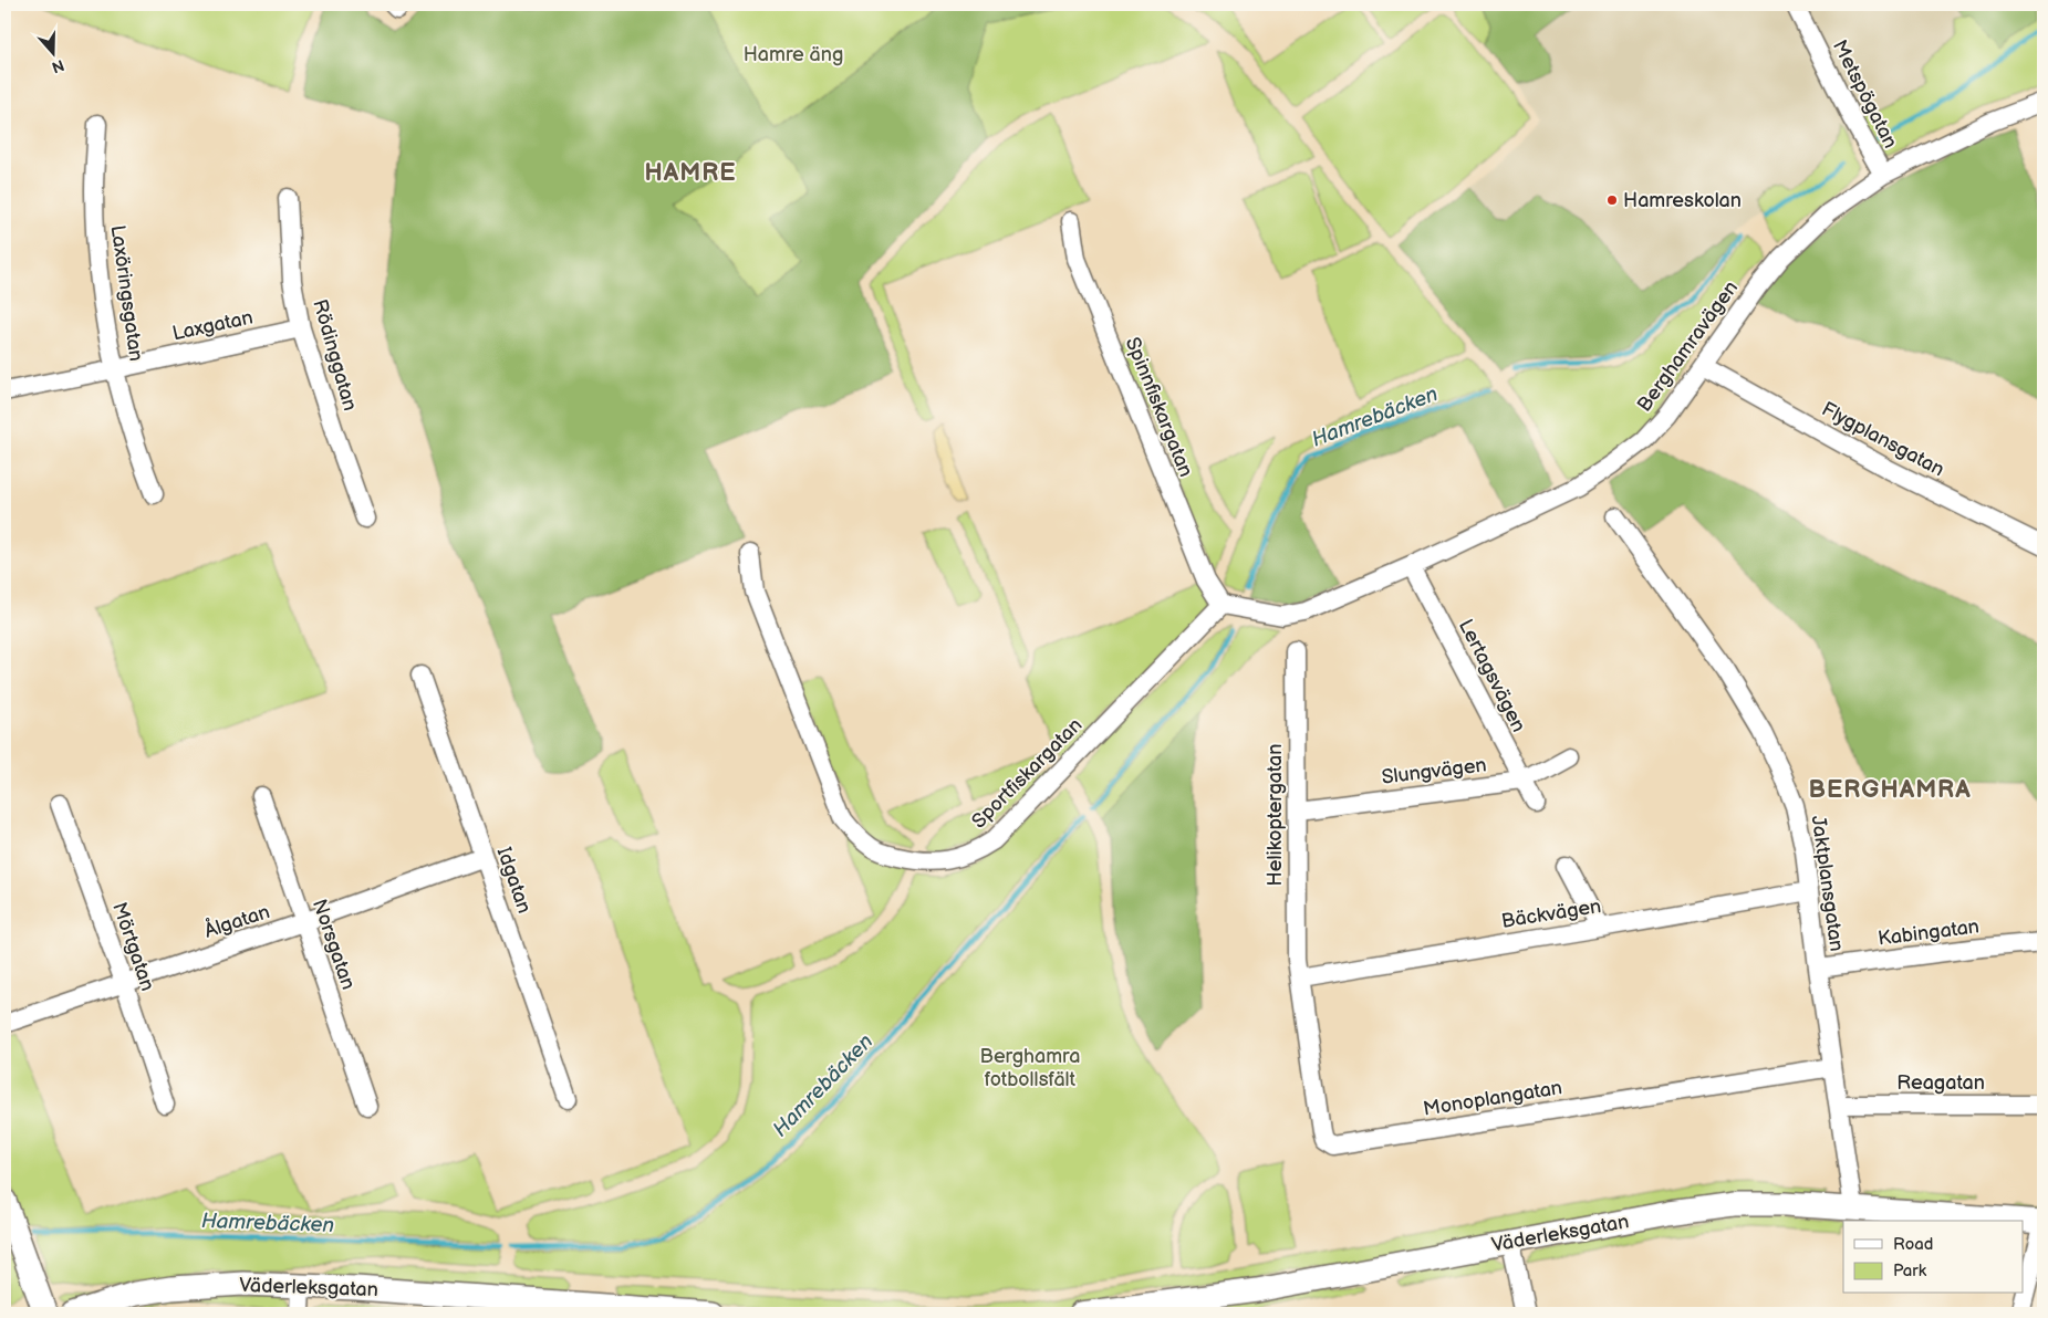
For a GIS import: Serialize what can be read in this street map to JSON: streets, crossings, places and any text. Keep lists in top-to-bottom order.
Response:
{
  "streets": {
    "street": [
      "Metspögatan",
      "Laxöringsgatan",
      "Laxgatan",
      "Berghamravägen",
      "Rödinggatan",
      "Spinnfiskargatan",
      "Flygplansgatan",
      "Lertagsvägen",
      "Slungvägen",
      "Sportfiskargatan",
      "Helikoptergatan",
      "Idgatan",
      "Jaktplansgatan",
      "Bäckvägen",
      "Ålgatan",
      "Kabingatan",
      "Norsgatan",
      "Mörtgatan",
      "Reagatan",
      "Monoplangatan",
      "Väderleksgatan"
    ]
  },
  "crossings": [
    ["Metspögatan", "Berghamravägen"],
    ["Laxöringsgatan", "Laxgatan"],
    ["Laxgatan", "Rödinggatan"],
    ["Berghamravägen", "Spinnfiskargatan"],
    ["Berghamravägen", "Flygplansgatan"],
    ["Berghamravägen", "Lertagsvägen"],
    ["Berghamravägen", "Sportfiskargatan"],
    ["Spinnfiskargatan", "Sportfiskargatan"],
    ["Lertagsvägen", "Slungvägen"],
    ["Slungvägen", "Helikoptergatan"],
    ["Helikoptergatan", "Bäckvägen"],
    ["Helikoptergatan", "Monoplangatan"],
    ["Idgatan", "Ålgatan"],
    ["Jaktplansgatan", "Bäckvägen"],
    ["Jaktplansgatan", "Kabingatan"],
    ["Jaktplansgatan", "Reagatan"],
    ["Jaktplansgatan", "Monoplangatan"],
    ["Jaktplansgatan", "Väderleksgatan"],
    ["Bäckvägen", "Monoplangatan"],
    ["Ålgatan", "Norsgatan"],
    ["Ålgatan", "Mörtgatan"]
  ],
  "districts": ["HAMRE", "BERGHAMRA"],
  "water": ["Hamrebäcken"],
  "parks": ["Hamre äng", "Berghamra fotbollsfält"],
  "places": ["Hamreskolan"],
  "legend": ["Road", "Park"],
  "north": "bottom"
}
